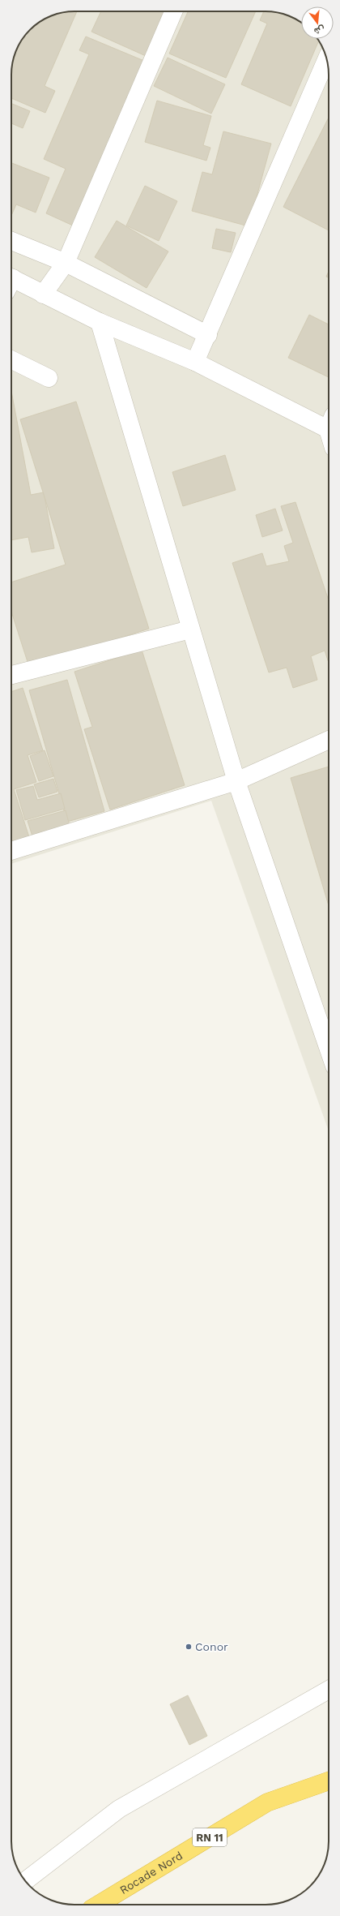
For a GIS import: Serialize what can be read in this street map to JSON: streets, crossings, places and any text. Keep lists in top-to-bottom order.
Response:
{
  "streets": {
    "highway": ["RN 11", "Rocade Nord"]
  },
  "places": ["Conor"],
  "north": "bottom"
}
